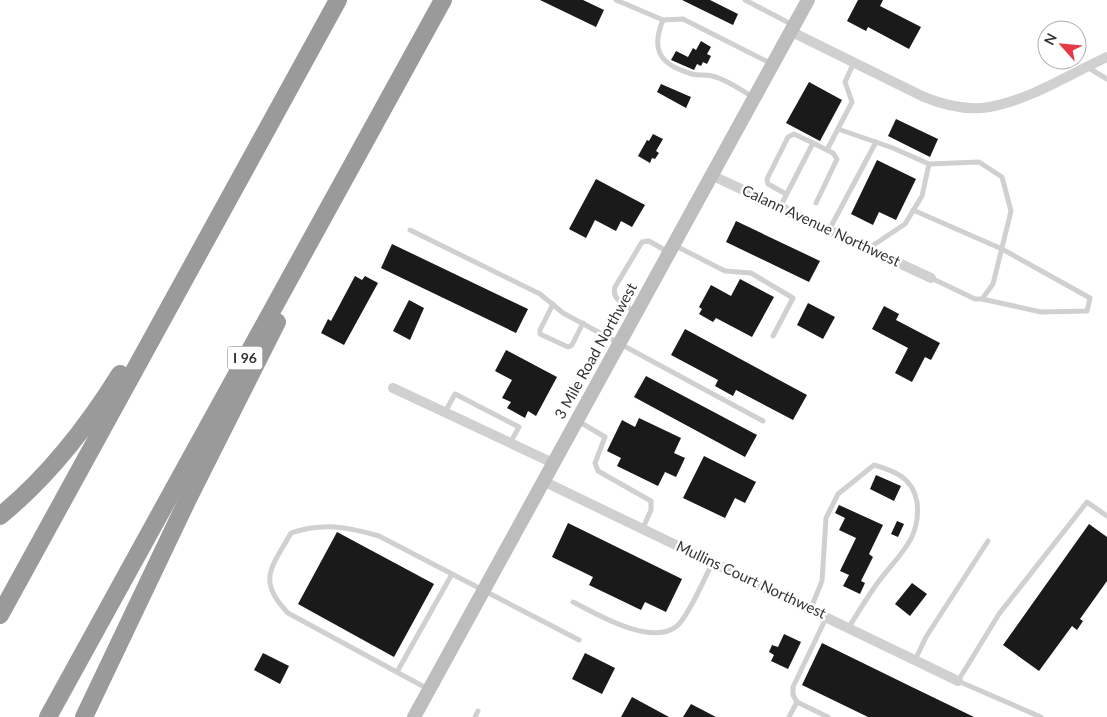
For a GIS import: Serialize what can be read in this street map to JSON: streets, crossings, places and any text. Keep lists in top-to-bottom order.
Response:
{
  "streets": {
    "highway": ["I 96"],
    "main road": ["3 Mile Road Northwest"],
    "street": ["Calann Avenue Northwest", "Mullins Court Northwest"]
  },
  "crossings": [
    ["Calann Avenue Northwest", "3 Mile Road Northwest"],
    ["3 Mile Road Northwest", "Mullins Court Northwest"]
  ],
  "north": "top left"
}
